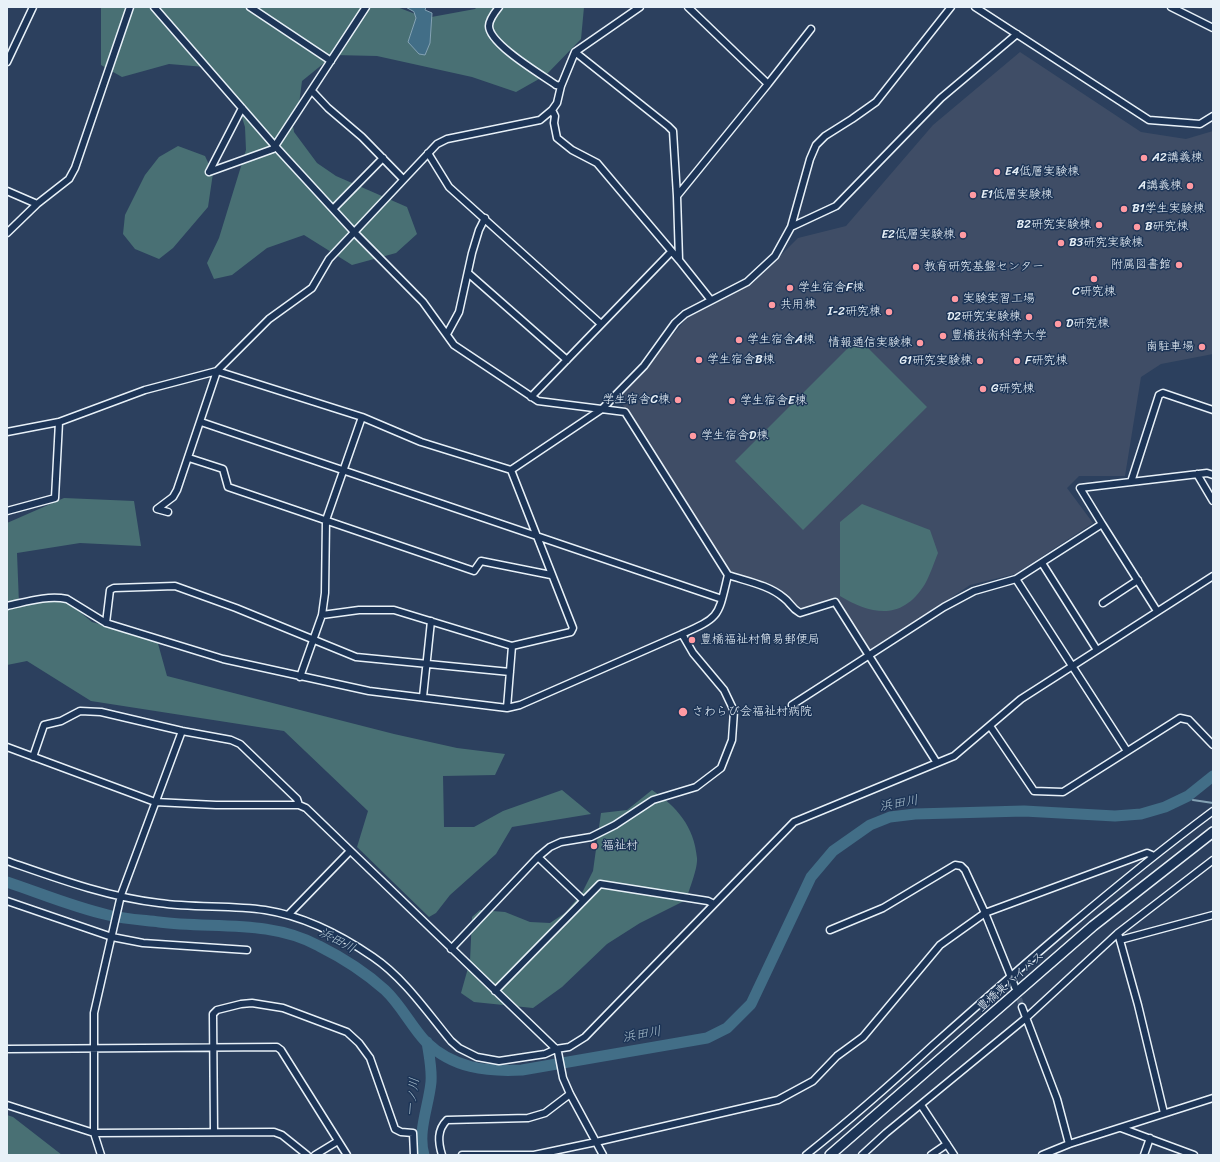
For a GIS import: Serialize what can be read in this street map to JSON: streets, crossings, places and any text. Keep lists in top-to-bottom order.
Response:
{
  "streets": {
    "highway": ["豊橋東バイパス"]
  },
  "water": ["浜田川", "一ノ川"],
  "places": [
    "A2講義棟",
    "E4低層実験棟",
    "A講義棟",
    "E1低層実験棟",
    "B1学生実験棟",
    "B2研究実験棟",
    "B研究棟",
    "E2低層実験棟",
    "B3研究実験棟",
    "附属図書館",
    "教育研究基盤センター",
    "C研究棟",
    "学生宿舎F棟",
    "実験実習工場",
    "共用棟",
    "I-2研究棟",
    "D2研究実験棟",
    "D研究棟",
    "豊橋技術科学大学",
    "学生宿舎A棟",
    "情報通信実験棟",
    "南駐車場",
    "学生宿舎B棟",
    "G1研究実験棟",
    "F研究棟",
    "G研究棟",
    "学生宿舎C棟",
    "学生宿舎E棟",
    "学生宿舎D棟",
    "豊橋福祉村簡易郵便局",
    "さわらび会福祉村病院",
    "福祉村"
  ]
}
